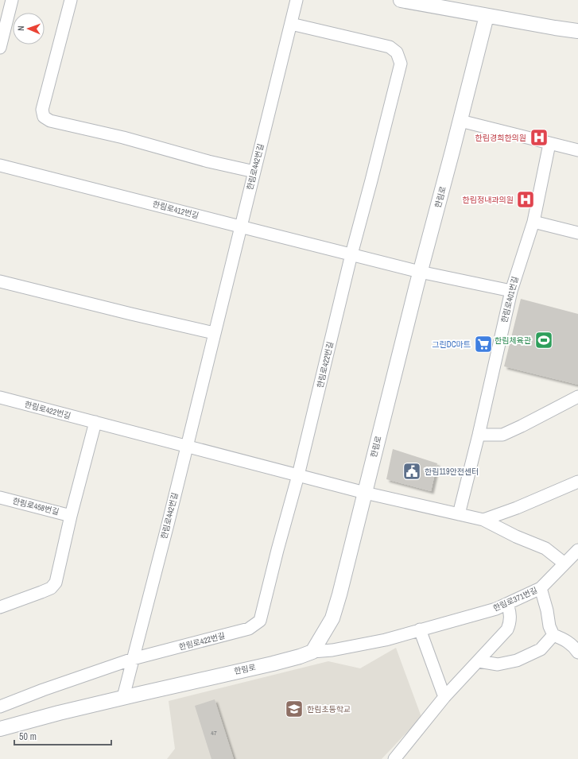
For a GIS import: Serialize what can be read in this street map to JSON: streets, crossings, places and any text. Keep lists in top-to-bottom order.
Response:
{
  "streets": {
    "street": [
      "한림로442번길",
      "한림로",
      "한림로412번길",
      "한림로401번길",
      "한림로422번길",
      "한림로458번길",
      "한림로371번길"
    ]
  },
  "crossings": [
    ["한림로442번길", "한림로"],
    ["한림로442번길", "한림로412번길"],
    ["한림로442번길", "한림로422번길"],
    ["한림로", "한림로412번길"],
    ["한림로", "한림로422번길"],
    ["한림로", "한림로371번길"],
    ["한림로412번길", "한림로401번길"],
    ["한림로412번길", "한림로422번길"]
  ],
  "places": {
    "hospital": ["한림경희한의원", "한림정내과의원"],
    "sports": ["한림체육관"],
    "supermarket": ["그린DC마트"],
    "public building": ["한림119안전센터"],
    "school or university": ["한림초등학교"]
  },
  "house_numbers": ["47"],
  "scale_bar": "50 m",
  "north": "left"
}
